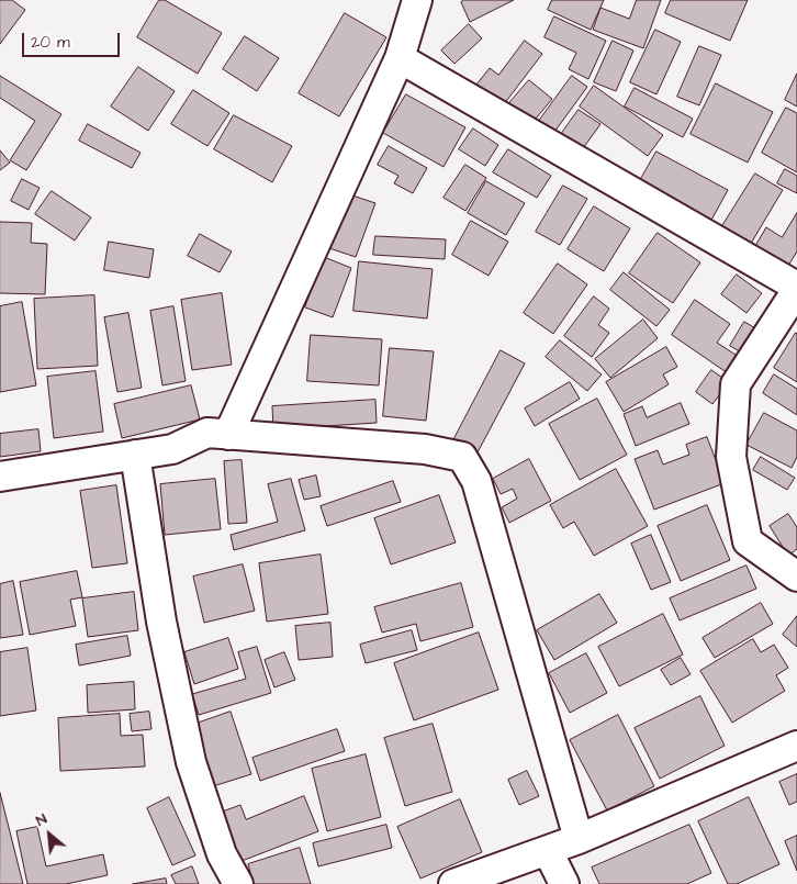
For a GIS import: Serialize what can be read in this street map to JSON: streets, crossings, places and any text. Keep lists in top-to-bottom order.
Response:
{
  "scale_bar": "20 m",
  "north": "top left"
}
